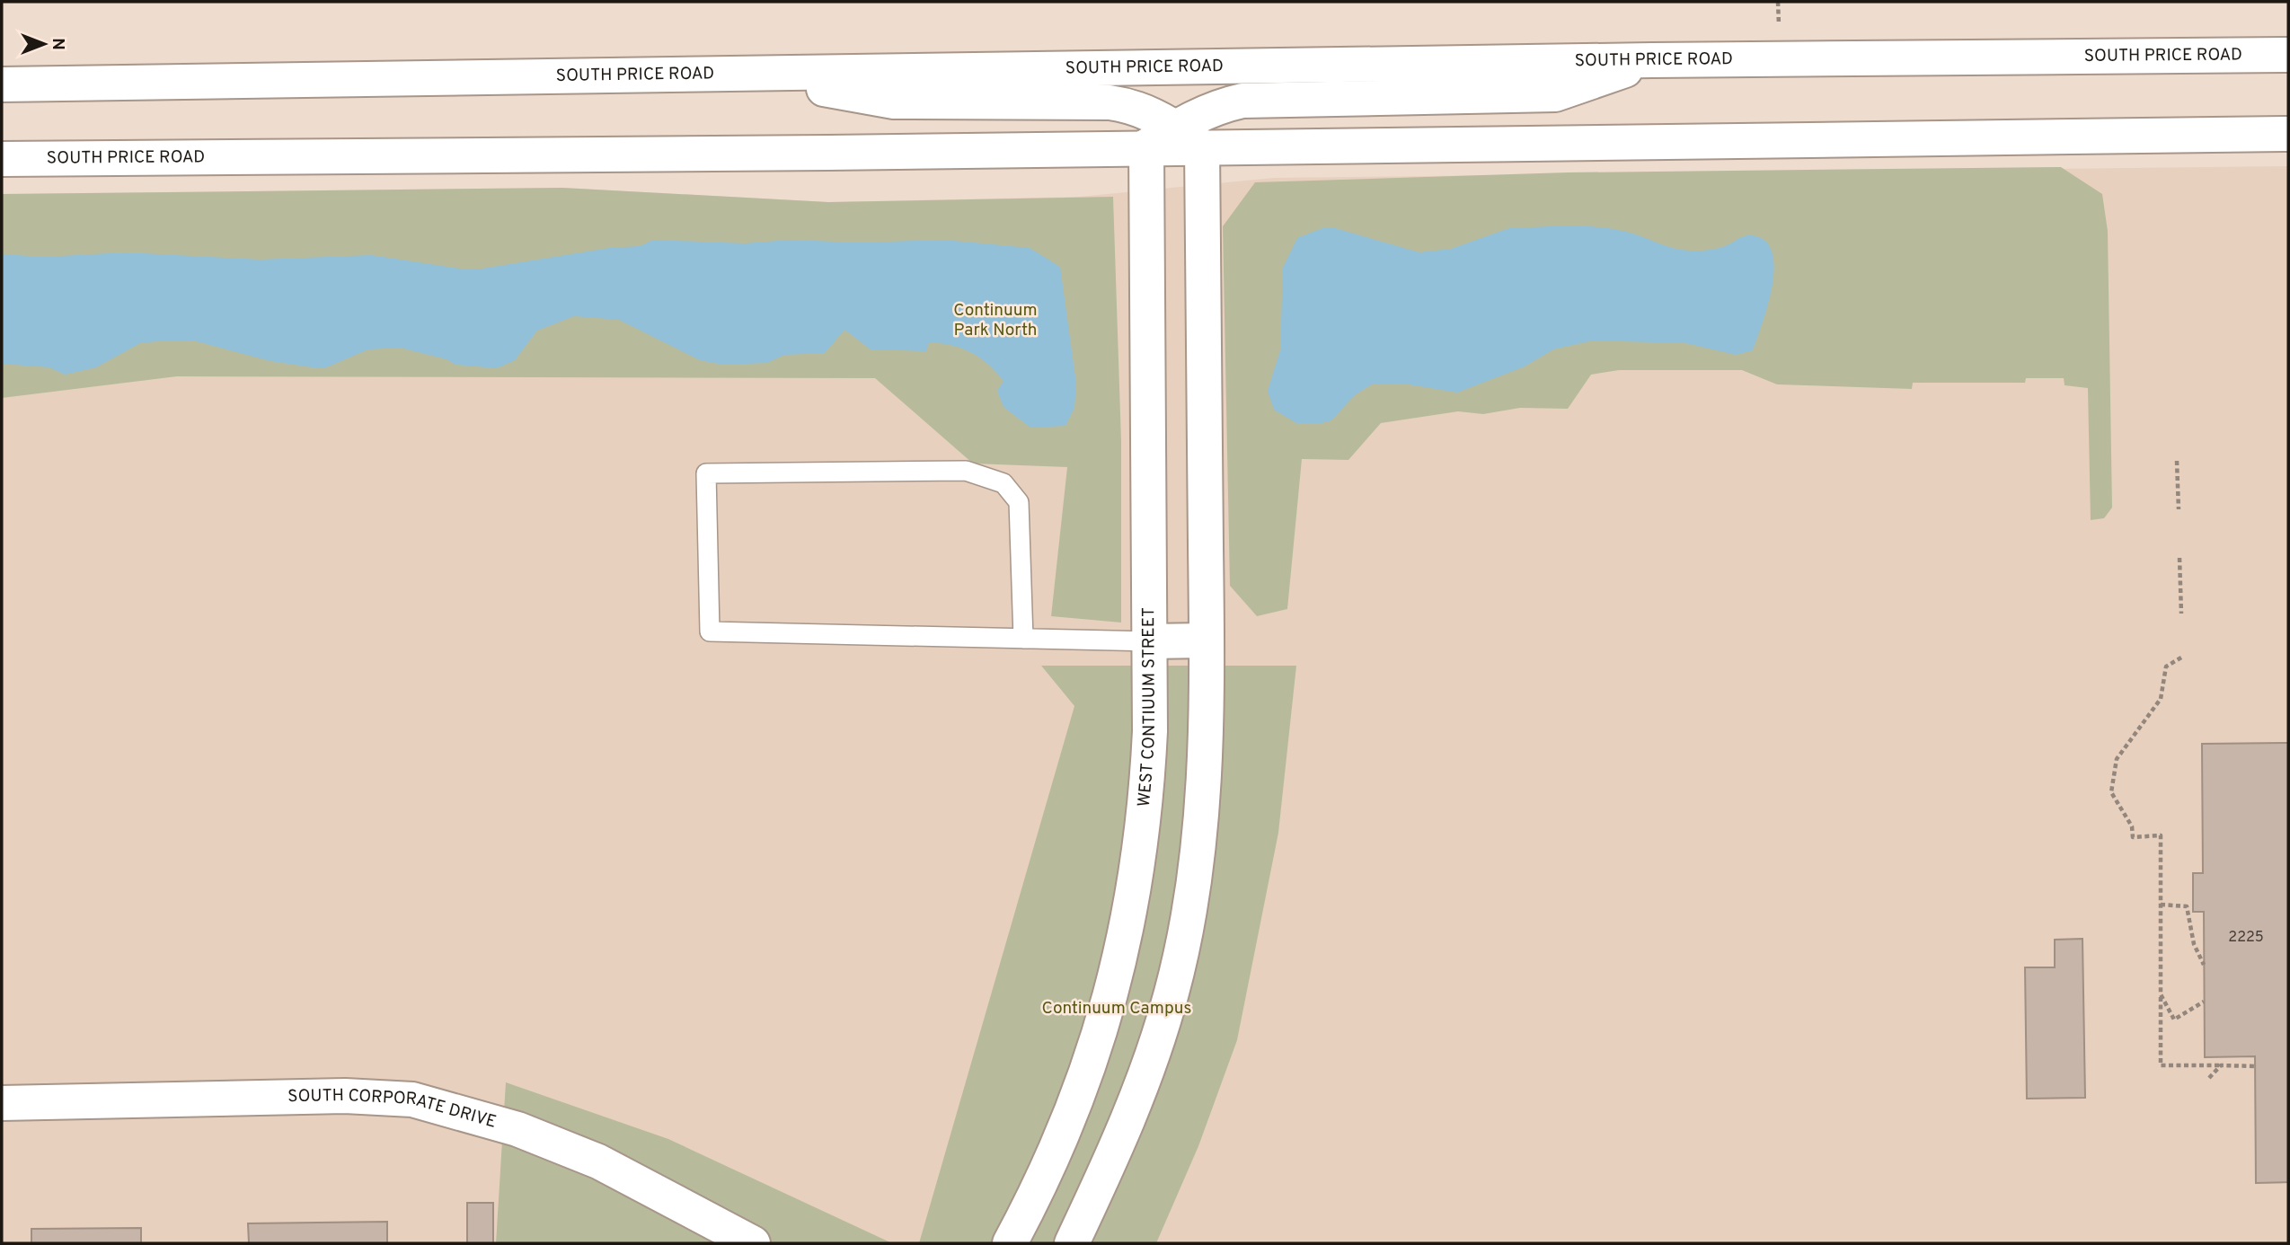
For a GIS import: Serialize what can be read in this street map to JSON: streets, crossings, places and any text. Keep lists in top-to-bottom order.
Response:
{
  "streets": {
    "main road": ["SOUTH PRICE ROAD", "WEST CONTIUUM STREET", "SOUTH CORPORATE DRIVE"]
  },
  "crossings": [
    ["SOUTH PRICE ROAD", "WEST CONTIUUM STREET"]
  ],
  "parks": ["Continuum Park North", "Continuum Campus"],
  "house_numbers": ["2225"],
  "north": "right"
}
